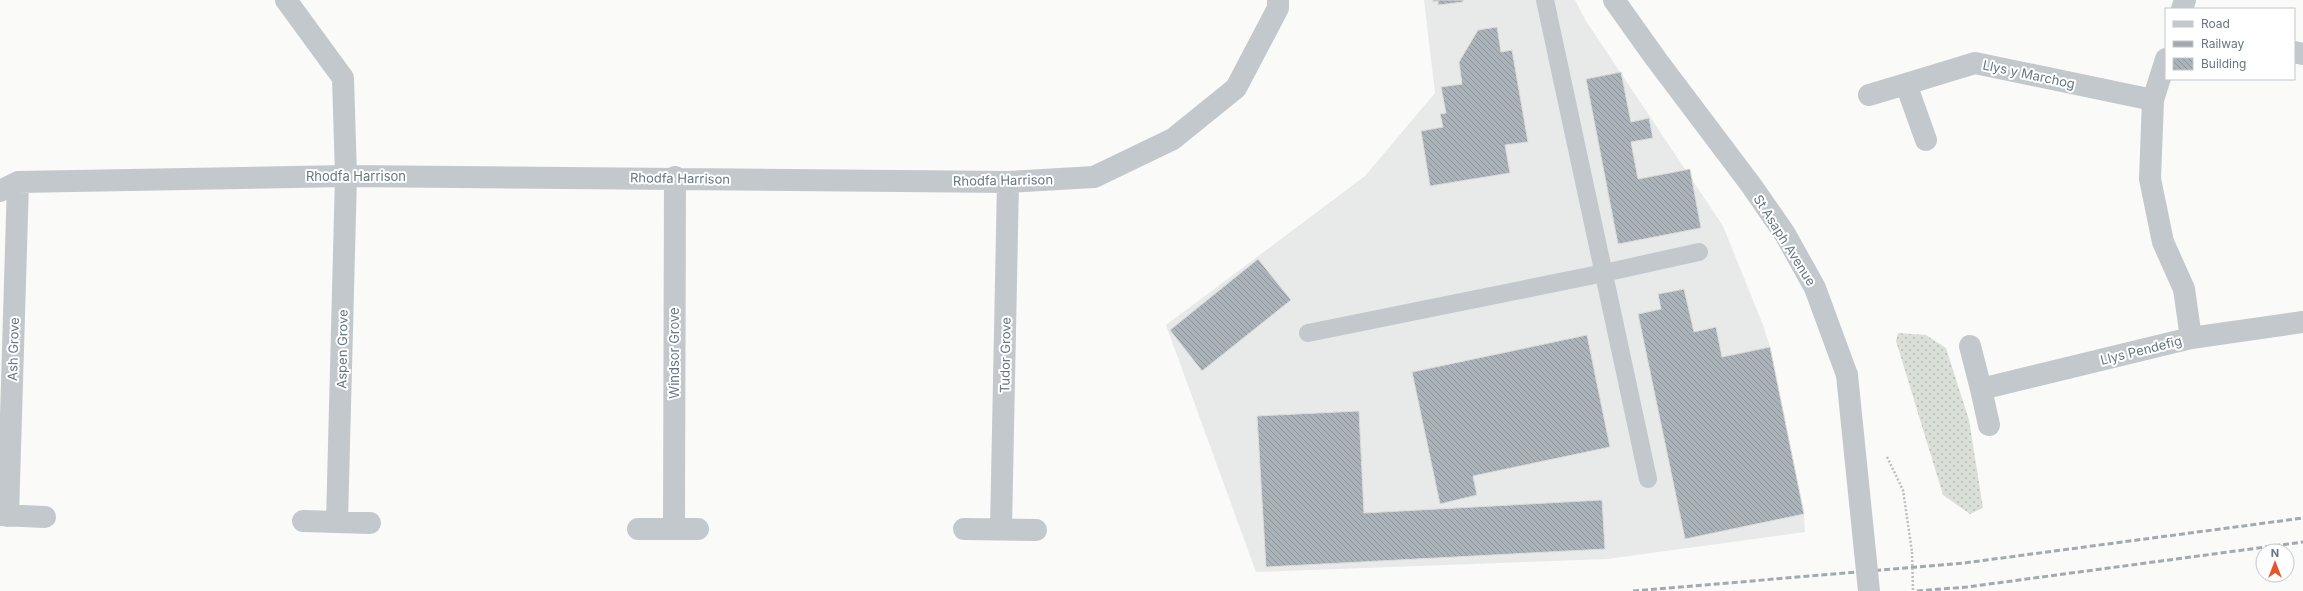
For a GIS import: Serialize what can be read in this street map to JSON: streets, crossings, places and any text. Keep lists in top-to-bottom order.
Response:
{
  "streets": {
    "street": [
      "Llys y Marchog",
      "Rhodfa Harrison",
      "St Asaph Avenue",
      "Ash Grove",
      "Aspen Grove",
      "Llys Pendefig",
      "Windsor Grove",
      "Tudor Grove"
    ]
  },
  "crossings": [
    ["Rhodfa Harrison", "Ash Grove"],
    ["Rhodfa Harrison", "Aspen Grove"],
    ["Rhodfa Harrison", "Windsor Grove"],
    ["Rhodfa Harrison", "Tudor Grove"]
  ],
  "legend": ["Road", "Railway", "Building"],
  "north": "top"
}
